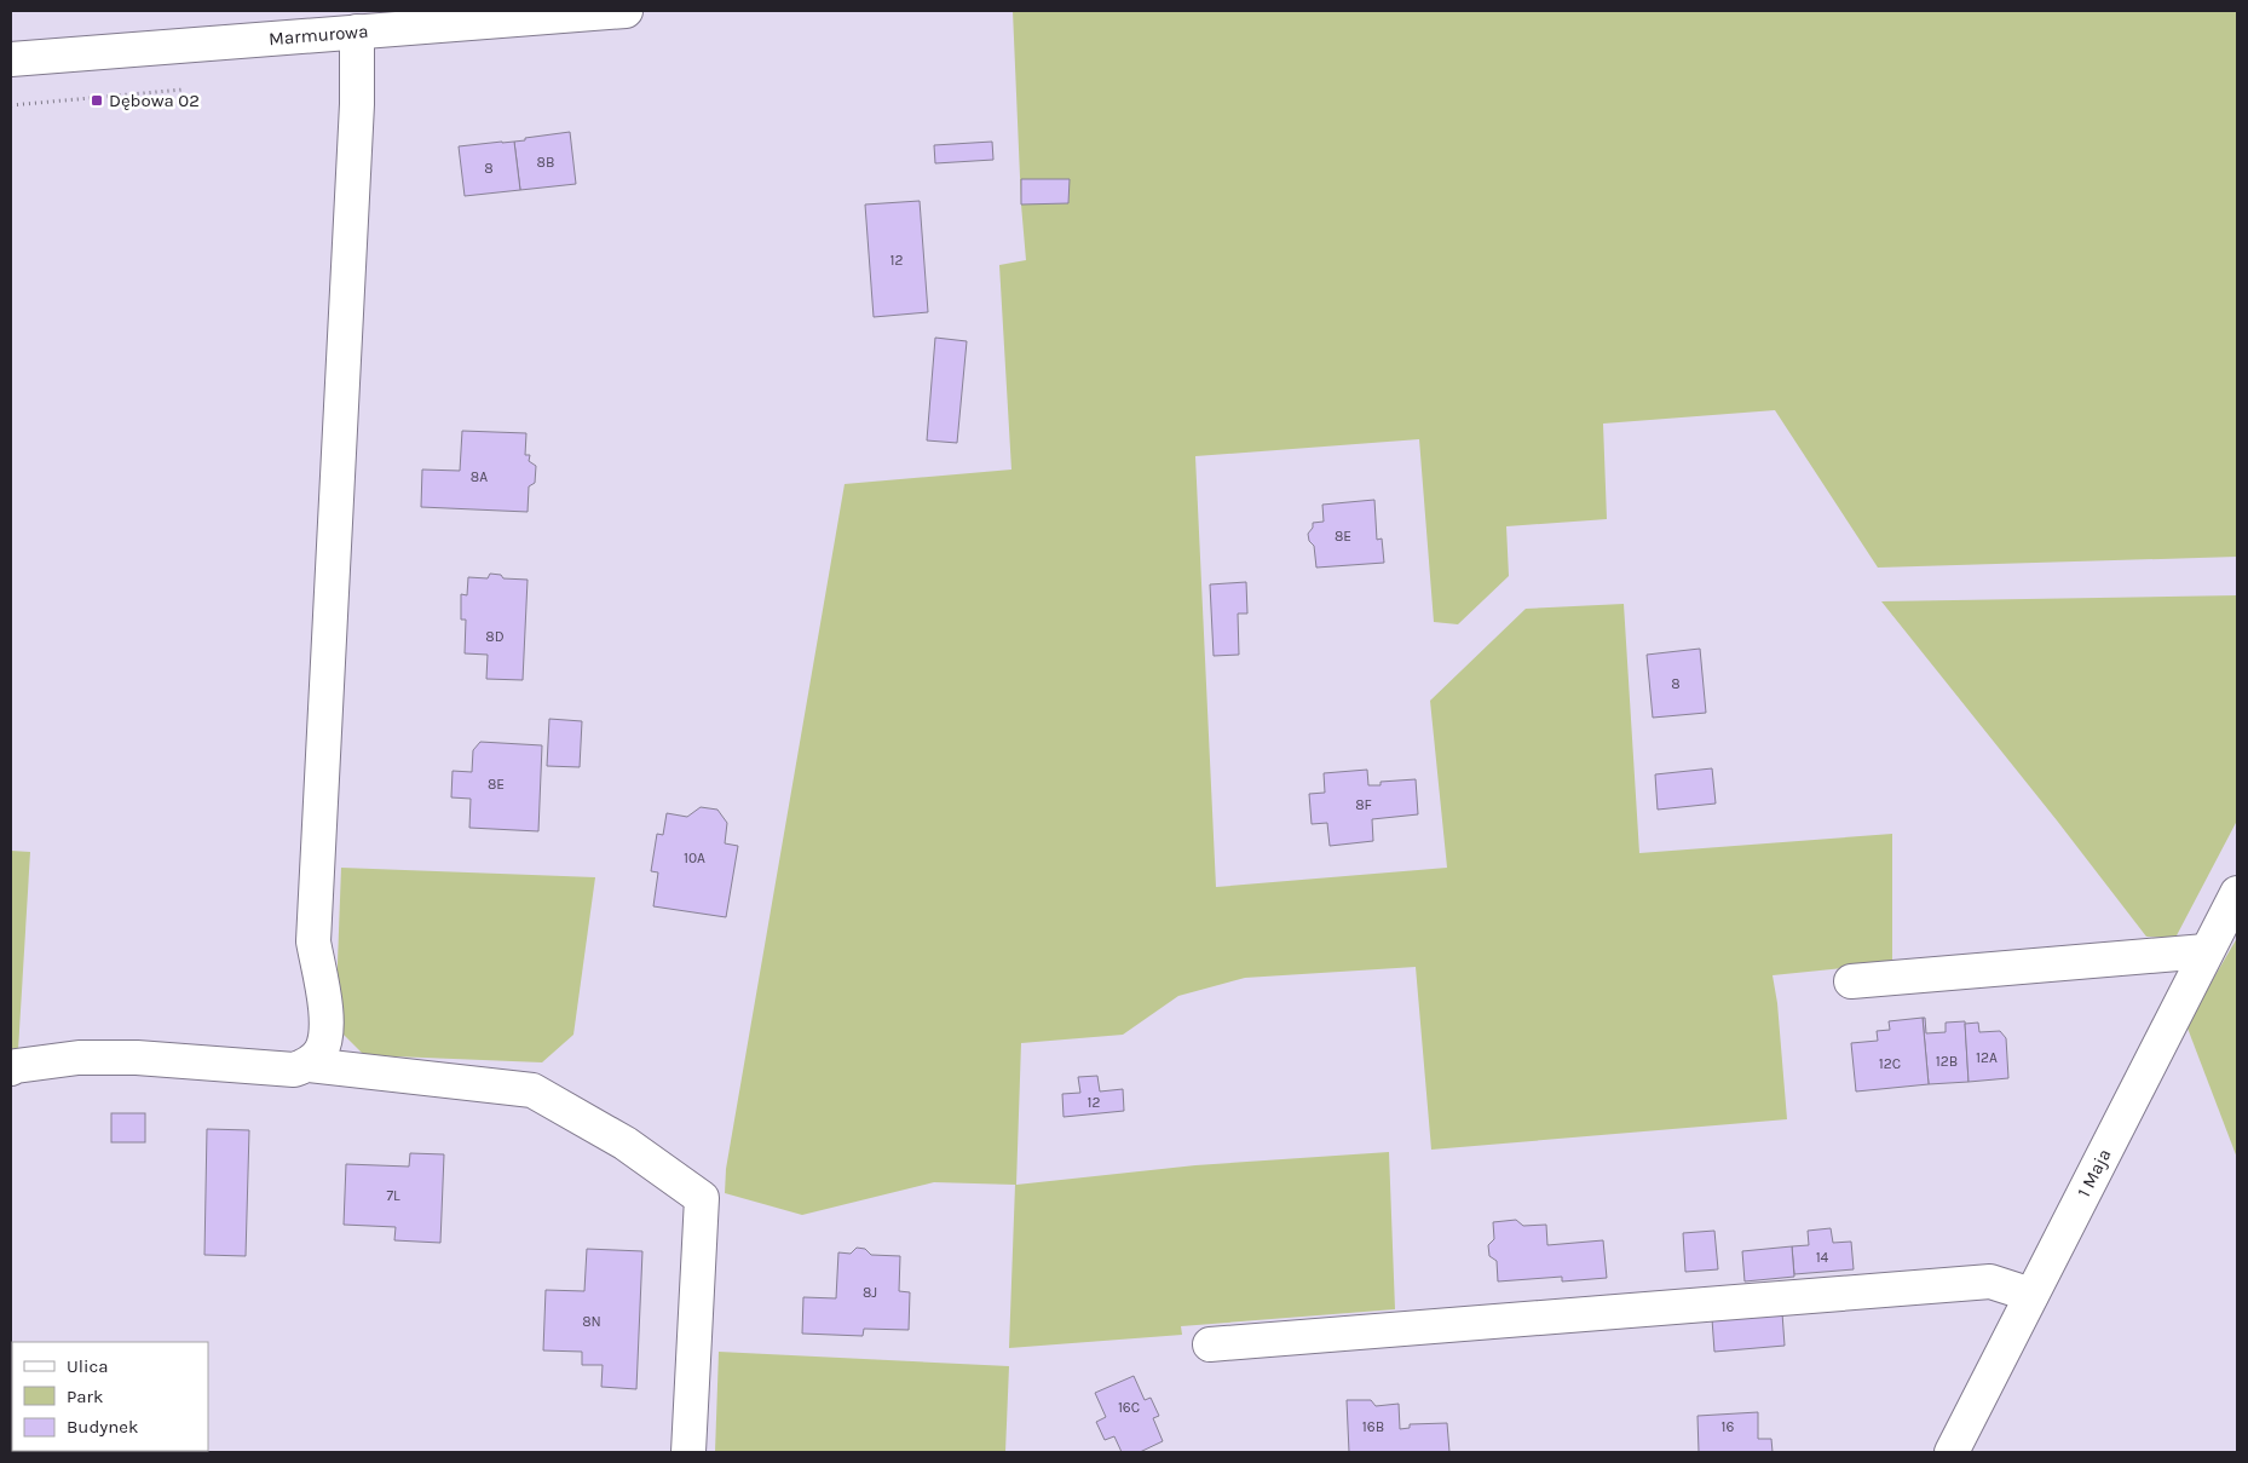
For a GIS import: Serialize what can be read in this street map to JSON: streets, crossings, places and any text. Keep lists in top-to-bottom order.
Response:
{
  "streets": {
    "street": ["Marmurowa", "1 Maja"]
  },
  "places": {
    "transit": ["Dębowa 02"]
  },
  "house_numbers": [
    "8B",
    "8",
    "12",
    "8A",
    "8E",
    "8D",
    "8",
    "8E",
    "8F",
    "10A",
    "12A",
    "12B",
    "12C",
    "12",
    "7L",
    "14",
    "8J",
    "8N",
    "16C",
    "16B",
    "16"
  ],
  "legend": ["Ulica", "Park", "Budynek"]
}
